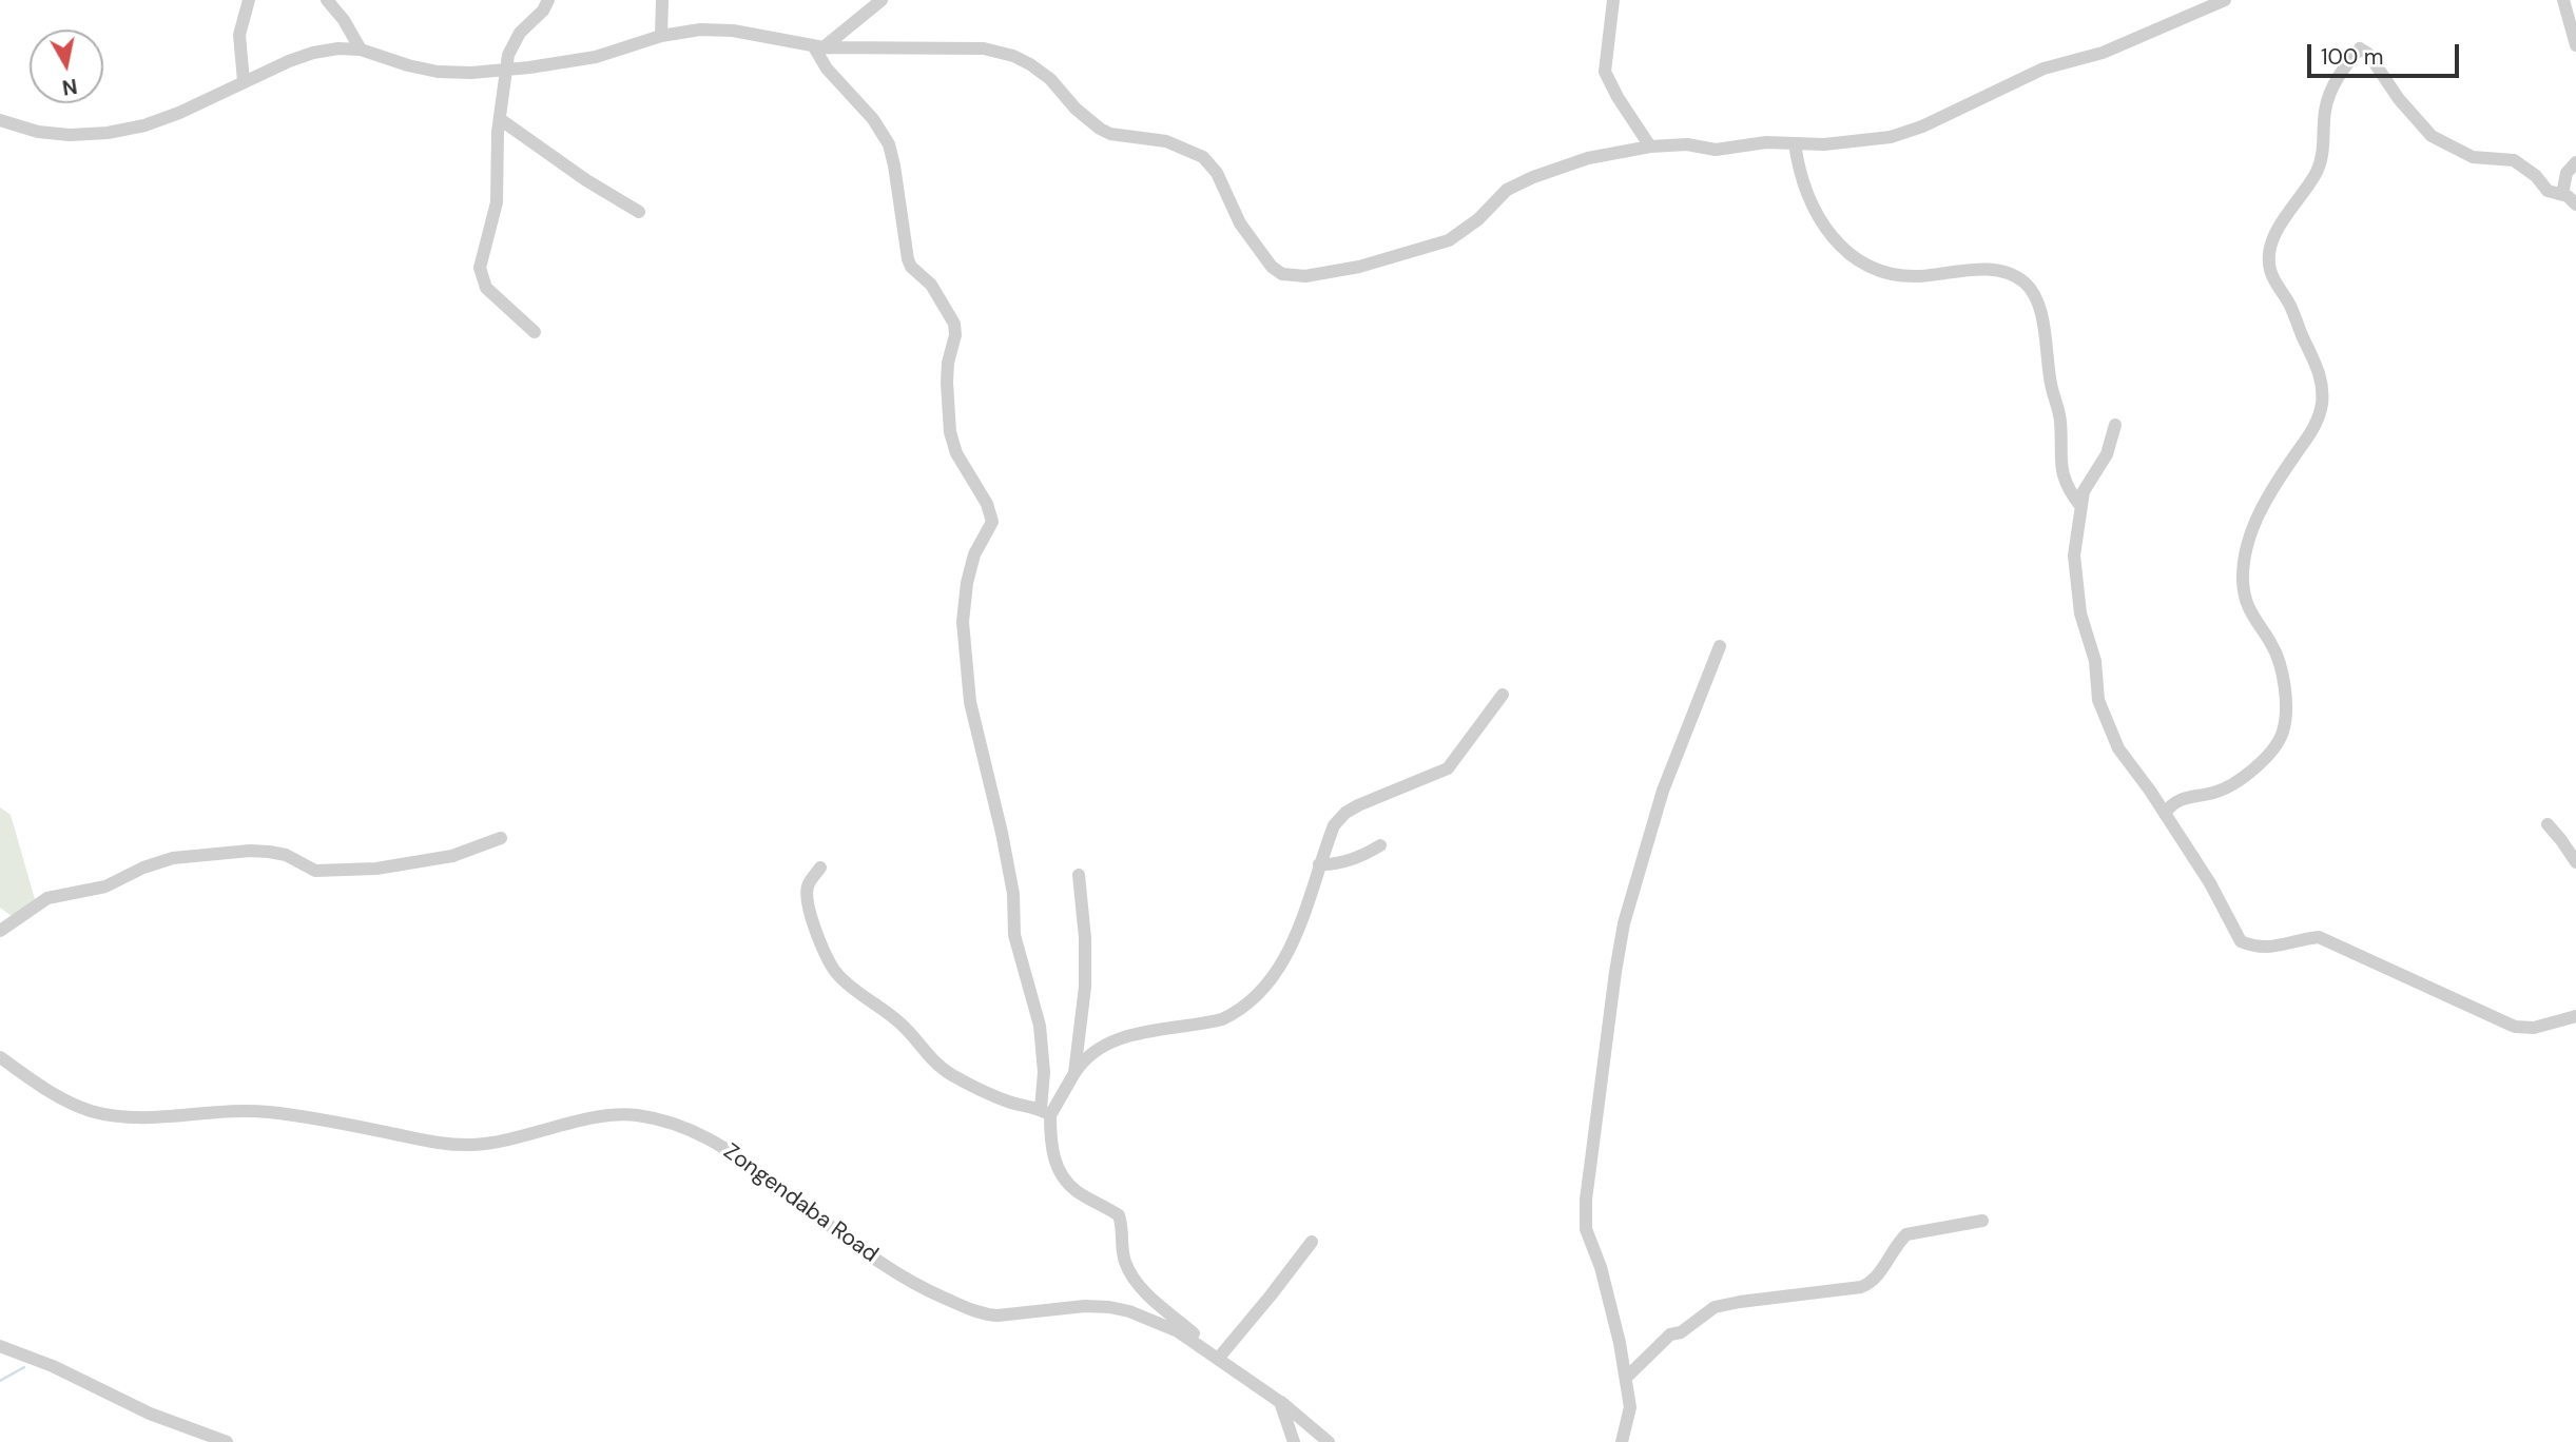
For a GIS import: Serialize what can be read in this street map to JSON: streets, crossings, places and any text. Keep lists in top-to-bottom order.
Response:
{
  "streets": {
    "street": ["Zongendaba Road"]
  },
  "scale_bar": "100 m",
  "north": "bottom"
}
